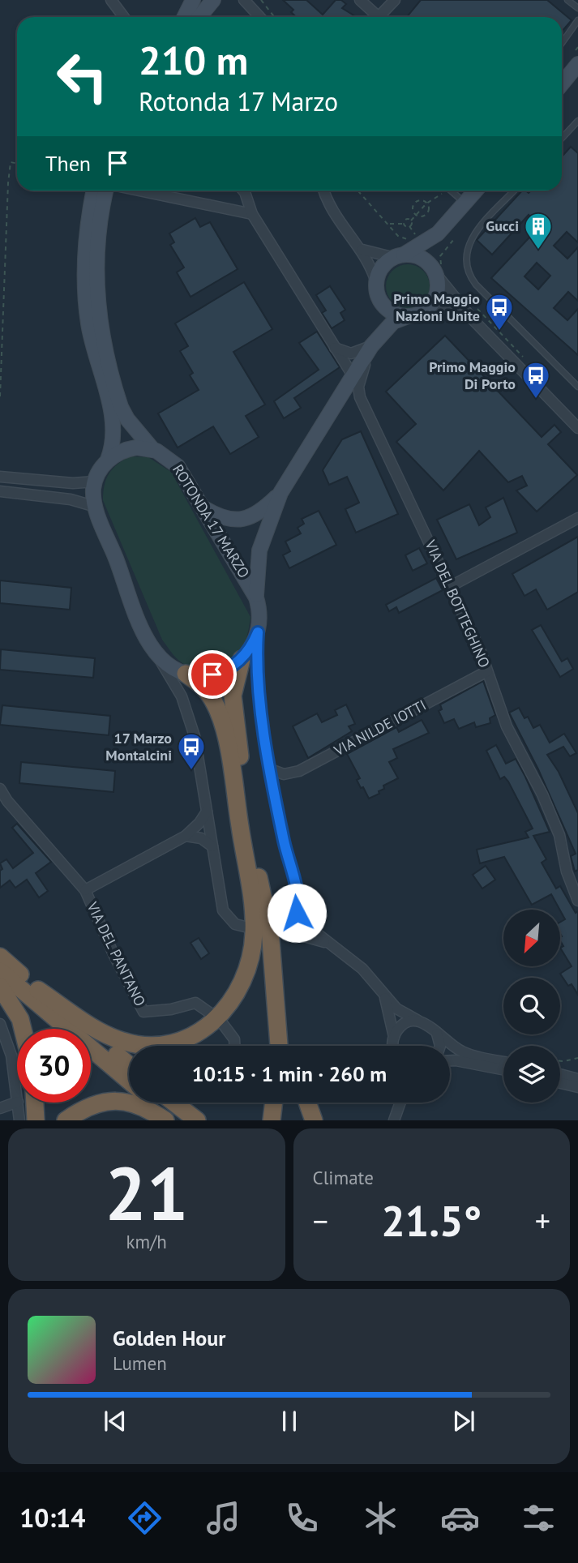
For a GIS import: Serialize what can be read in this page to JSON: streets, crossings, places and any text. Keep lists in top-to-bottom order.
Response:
{
  "streets": {
    "main road": ["ROTONDA 17 MARZO"],
    "street": ["VIA DEL BOTTEGHINO", "VIA NILDE IOTTI", "VIA DEL PANTANO"]
  },
  "crossings": [
    ["VIA DEL BOTTEGHINO", "VIA NILDE IOTTI"]
  ],
  "places": {
    "building": ["Gucci"],
    "bus stop": ["Primo Maggio Nazioni Unite", "Primo Maggio Di Porto", "17 Marzo Montalcini"]
  },
  "north": "bottom left",
  "page": {
    "turn": ["210 m", "Rotonda 17 Marzo"],
    "then": "Then",
    "limit": "30",
    "trip": "10:15 · 1 min · 260 m",
    "tile": [
      ["21", "km/h"],
      "Climate"
    ],
    "heat": ["−", "21.5°", "+"],
    "song": ["Golden Hour", "Lumen"],
    "tabs": "10:14"
  }
}
